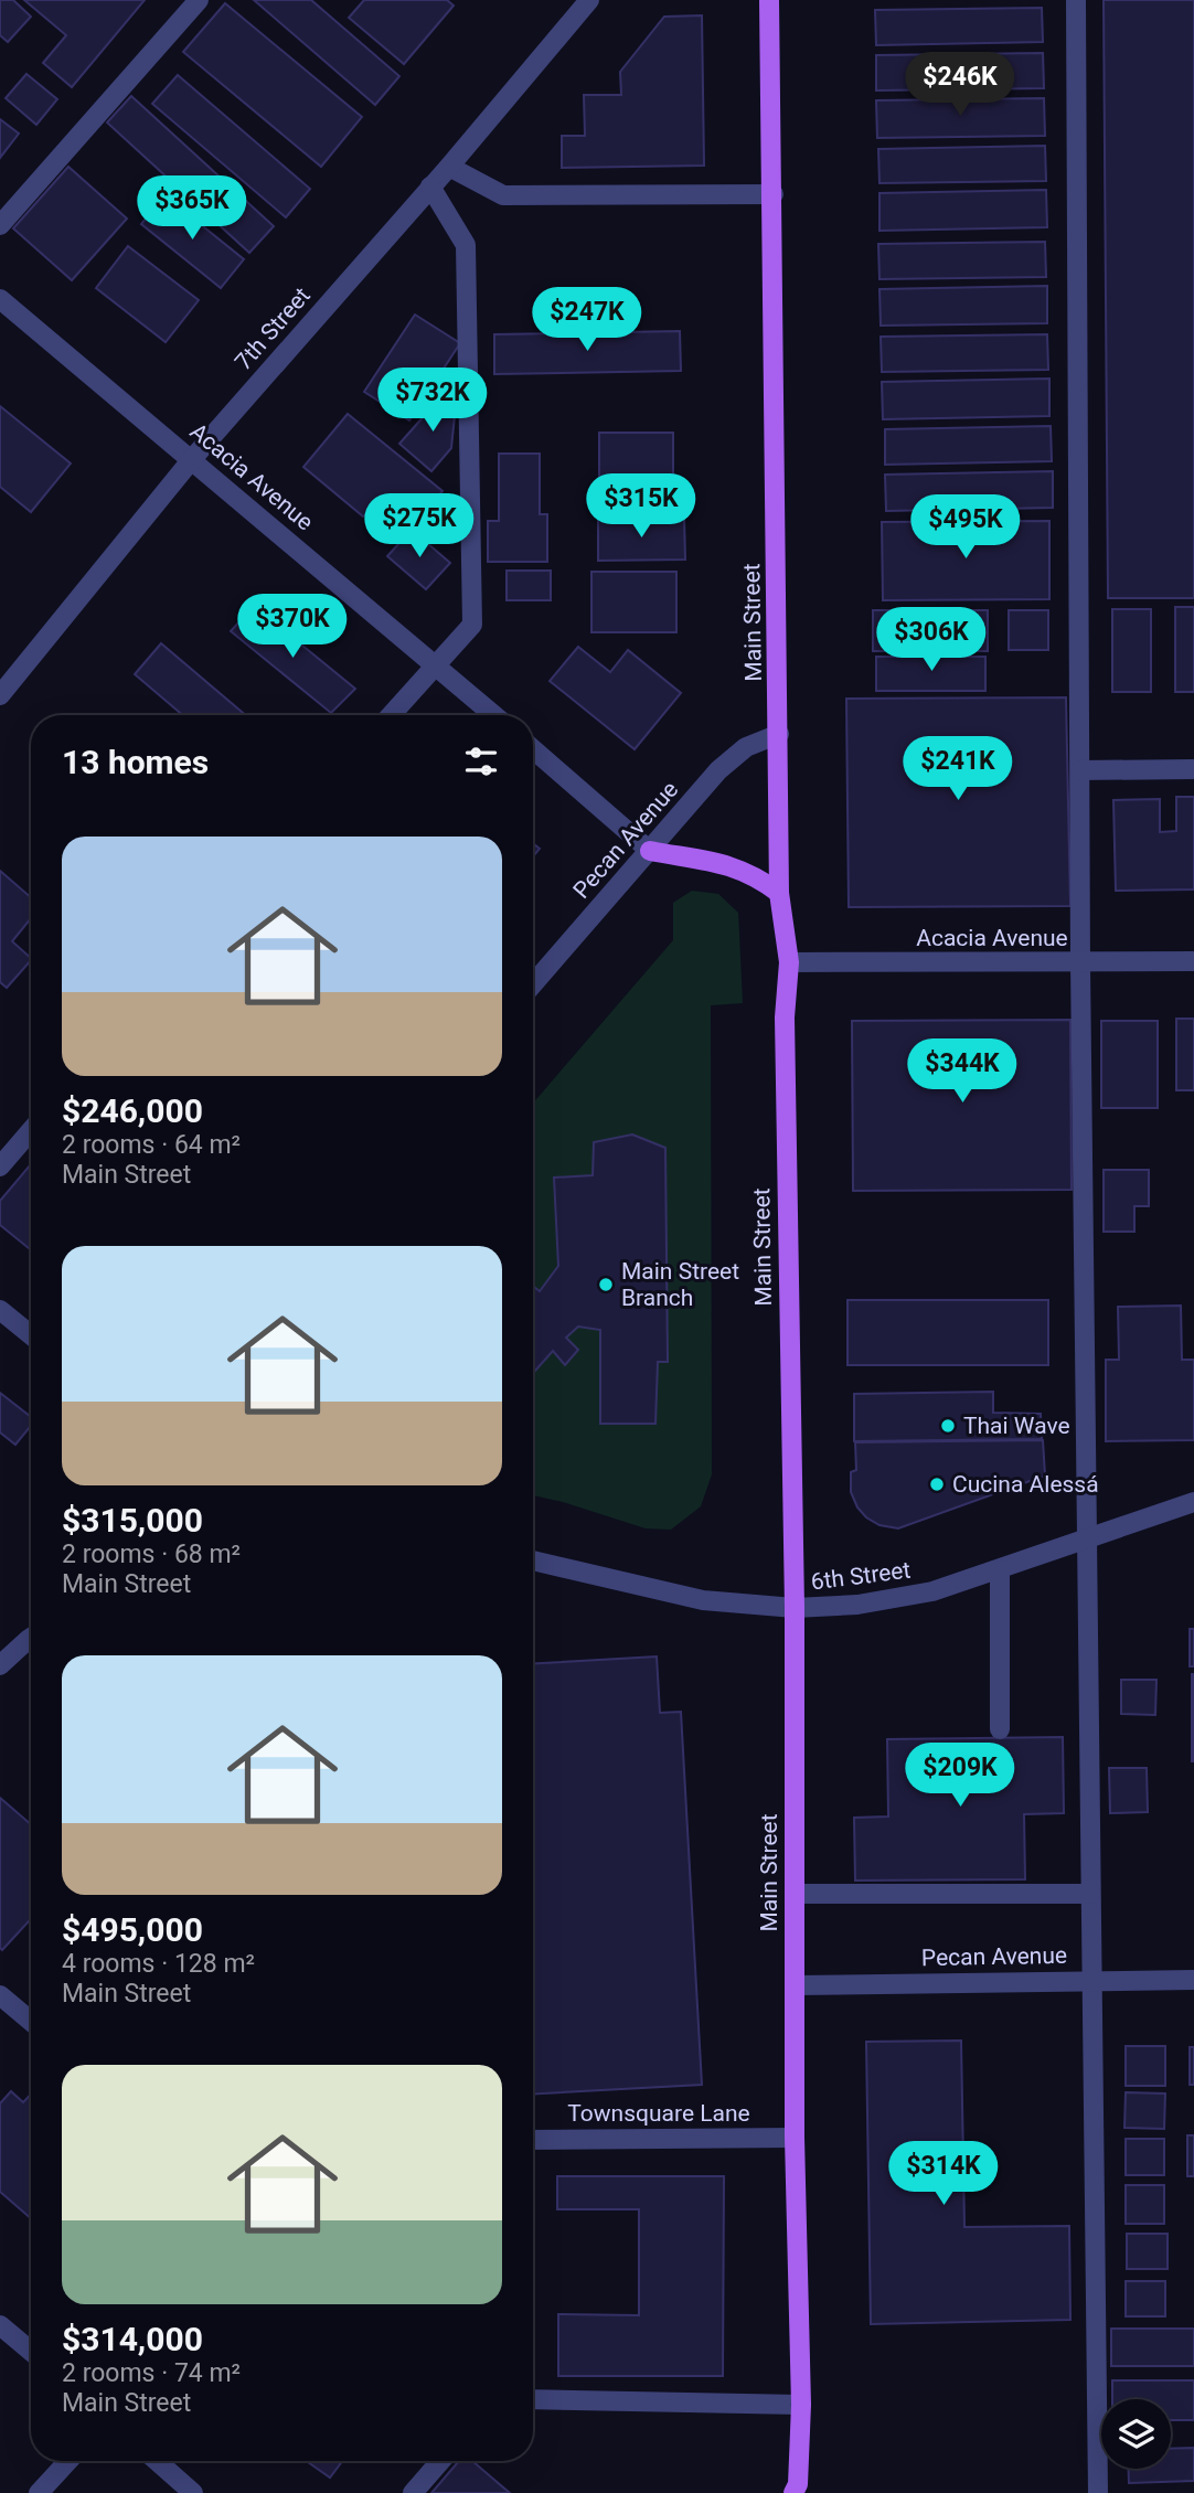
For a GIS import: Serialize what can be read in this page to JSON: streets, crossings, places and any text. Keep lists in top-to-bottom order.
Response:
{
  "streets": {
    "main road": ["Main Street"],
    "street": [
      "7th Street",
      "Acacia Avenue",
      "Pecan Avenue",
      "6th Street",
      "Townsquare Lane"
    ]
  },
  "crossings": [
    ["7th Street", "Acacia Avenue"],
    ["Acacia Avenue", "Main Street"],
    ["Main Street", "Pecan Avenue"],
    ["Main Street", "6th Street"],
    ["Main Street", "Townsquare Lane"]
  ],
  "places": ["Main Street Branch", "Thai Wave", "Cucina Alessá"],
  "page": {
    "price": [
      "$246K",
      "$365K",
      "$247K",
      "$732K",
      "$315K",
      "$275K",
      "$495K",
      "$370K",
      "$306K",
      "$241K",
      "$344K",
      "$209K",
      "$314K"
    ],
    "heading": "13 homes",
    "list": [
      {
        "name": "$246,000",
        "note": "2 rooms · 64 m² · Main Street"
      },
      {
        "name": "$315,000",
        "note": "2 rooms · 68 m² · Main Street"
      },
      {
        "name": "$495,000",
        "note": "4 rooms · 128 m² · Main Street"
      },
      {
        "name": "$314,000",
        "note": "2 rooms · 74 m² · Main Street"
      }
    ]
  }
}
